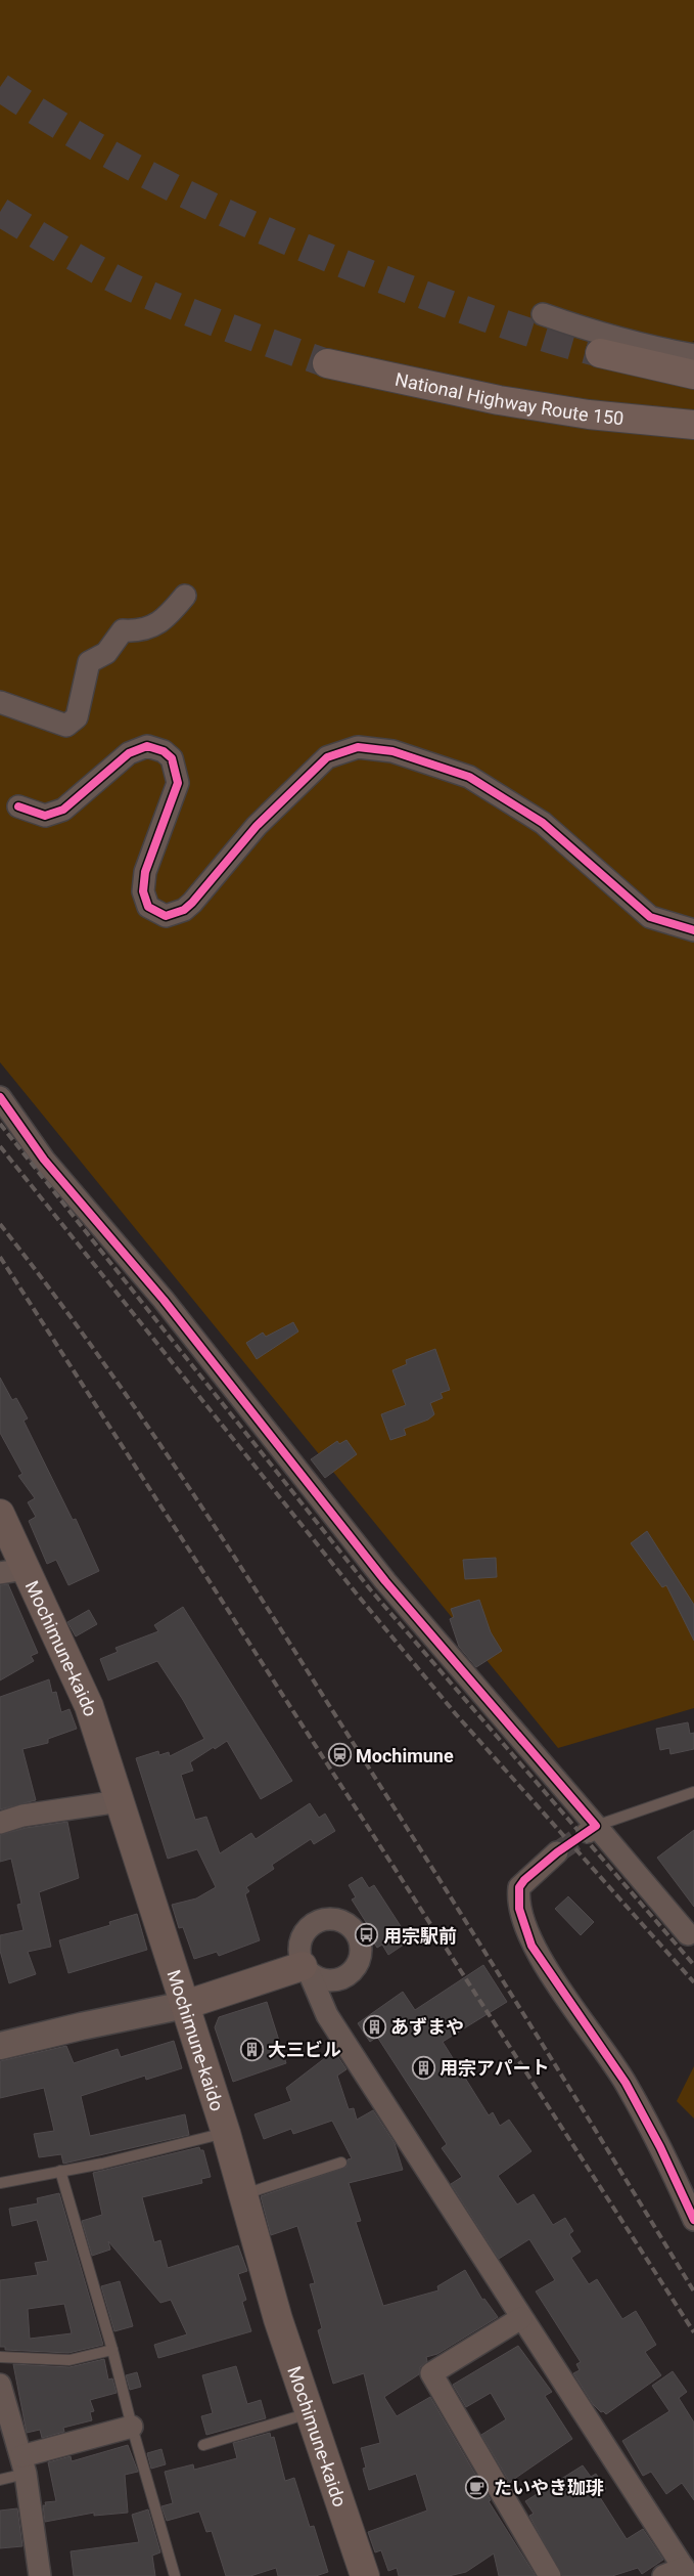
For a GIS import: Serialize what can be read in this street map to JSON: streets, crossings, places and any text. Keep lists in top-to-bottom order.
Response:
{
  "streets": {
    "highway": ["National Highway Route 150"],
    "main road": ["Mochimune-kaido"]
  },
  "places": {
    "station": ["Mochimune"],
    "bus stop": ["用宗駅前"],
    "building": ["あずまや", "大三ビル", "用宗アパート"],
    "cafe": ["たいやき珈琲"]
  }
}
